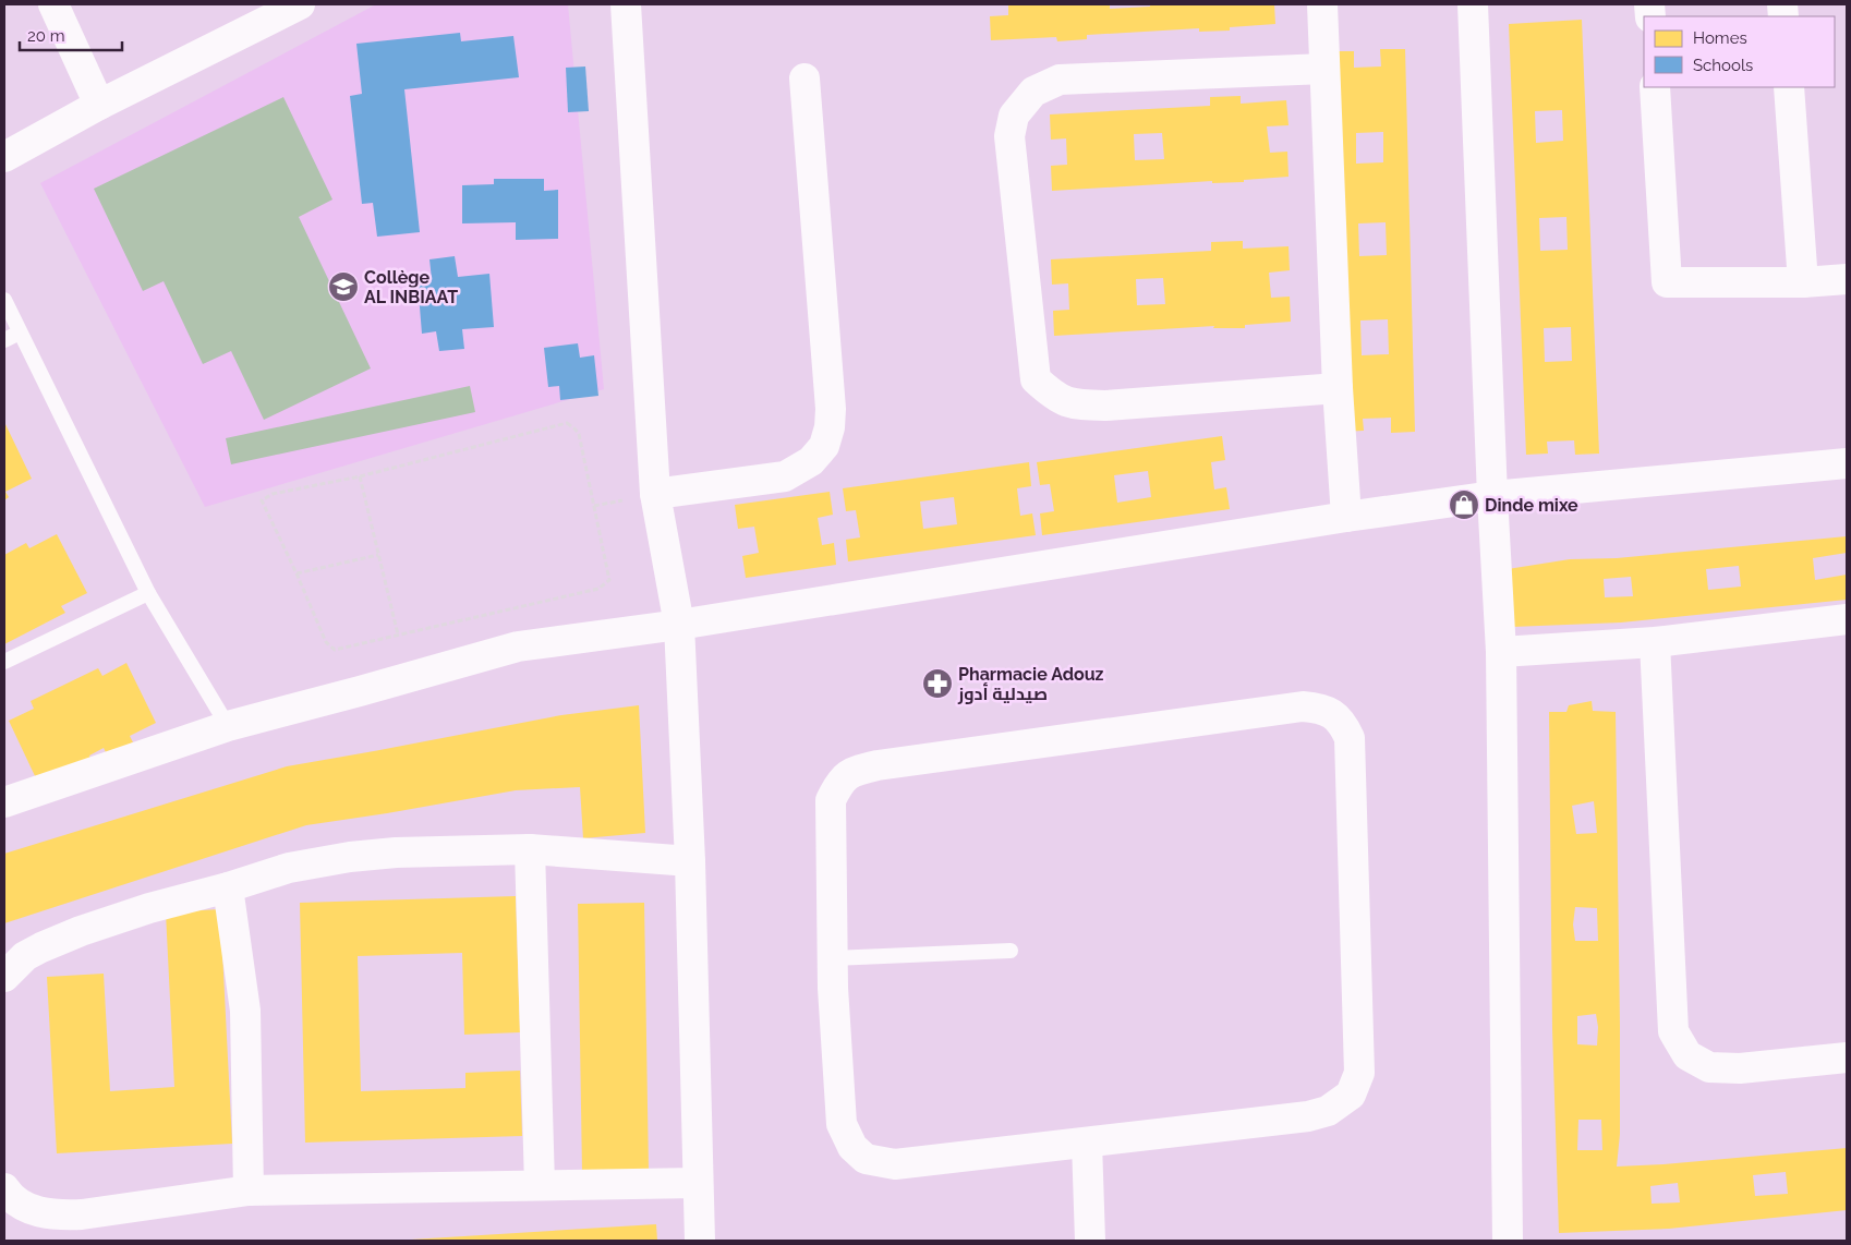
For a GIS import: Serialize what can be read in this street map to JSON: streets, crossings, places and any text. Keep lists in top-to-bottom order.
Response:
{
  "places": {
    "school or university": ["Collège AL INBIAAT"],
    "shop": ["Dinde mixe"],
    "pharmacy": ["Pharmacie Adouz صيدلية أدوز"]
  },
  "legend": ["Homes", "Schools"],
  "scale_bar": "20 m"
}
